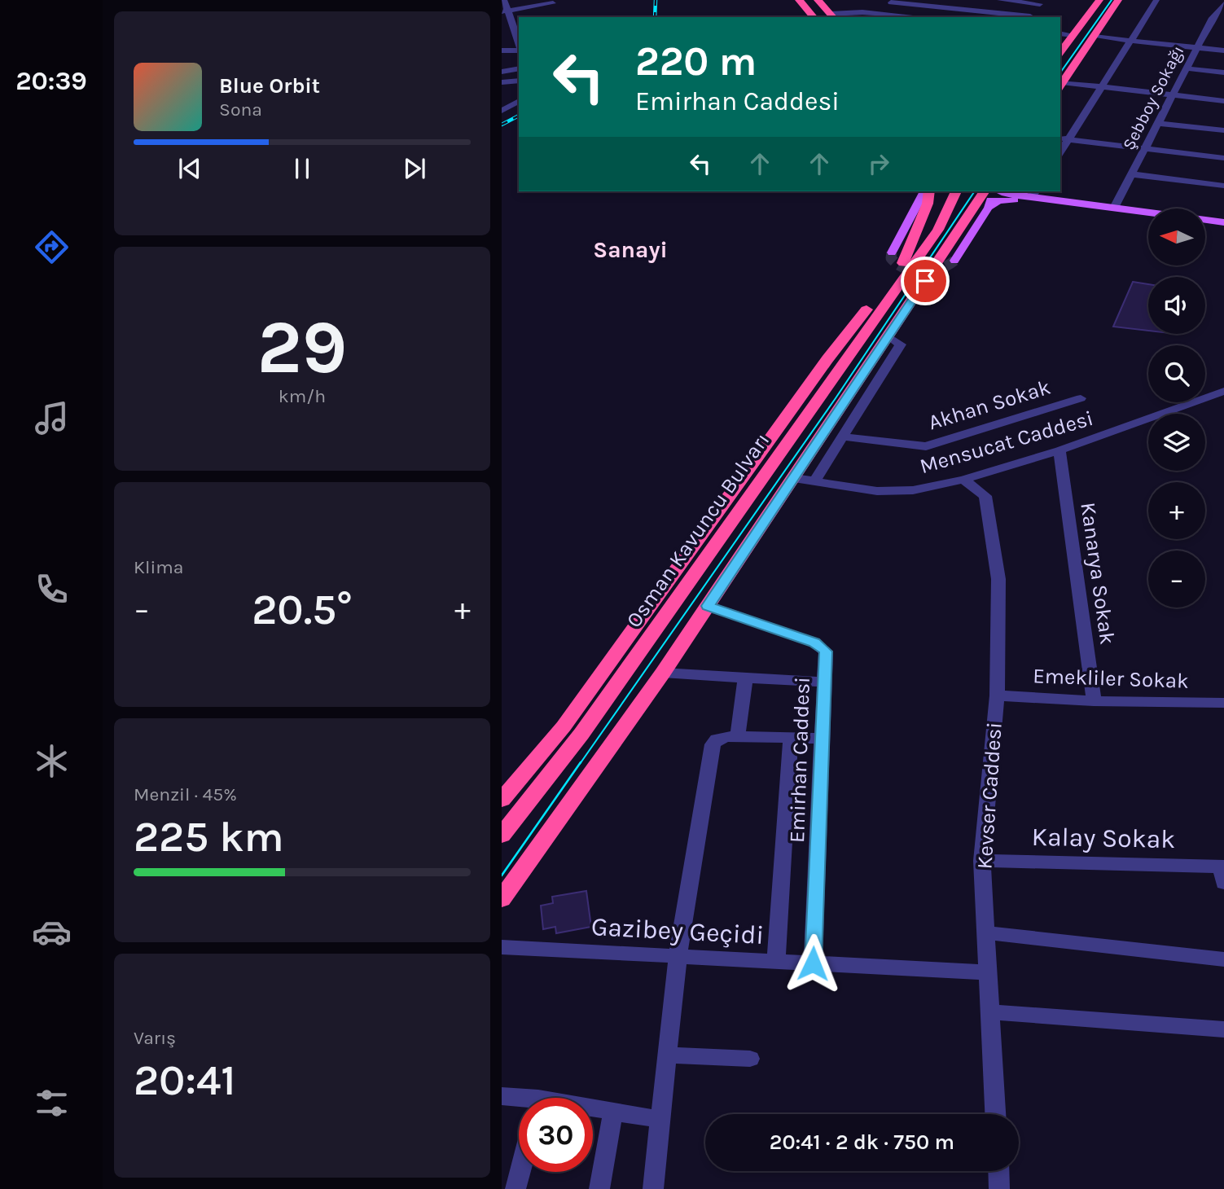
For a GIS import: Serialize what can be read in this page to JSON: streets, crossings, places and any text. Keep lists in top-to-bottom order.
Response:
{
  "streets": {
    "highway": ["Osman Kavuncu Bulvarı"],
    "street": [
      "Şebboy Sokağı",
      "Akhan Sokak",
      "Mensucat Caddesi",
      "Kanarya Sokak",
      "Emekliler Sokak",
      "Emirhan Caddesi",
      "Kevser Caddesi",
      "Kalay Sokak",
      "Gazibey Geçidi"
    ]
  },
  "crossings": [
    ["Mensucat Caddesi", "Kanarya Sokak"],
    ["Mensucat Caddesi", "Kevser Caddesi"],
    ["Kanarya Sokak", "Emekliler Sokak"],
    ["Emekliler Sokak", "Kevser Caddesi"],
    ["Emirhan Caddesi", "Gazibey Geçidi"],
    ["Kevser Caddesi", "Kalay Sokak"],
    ["Kevser Caddesi", "Gazibey Geçidi"]
  ],
  "districts": ["Sanayi"],
  "north": "left",
  "page": {
    "tabs": "20:39",
    "turn": ["220 m", "Emirhan Caddesi"],
    "song": ["Blue Orbit", "Sona"],
    "map_buttons": ["+", "−"],
    "tile": [
      ["29", "km/h"],
      "Klima",
      ["Menzil · 45%", "225 km"],
      ["Varış", "20:41"]
    ],
    "heat": ["−", "20.5°", "+"],
    "limit": "30",
    "trip": "20:41 · 2 dk · 750 m"
  }
}
